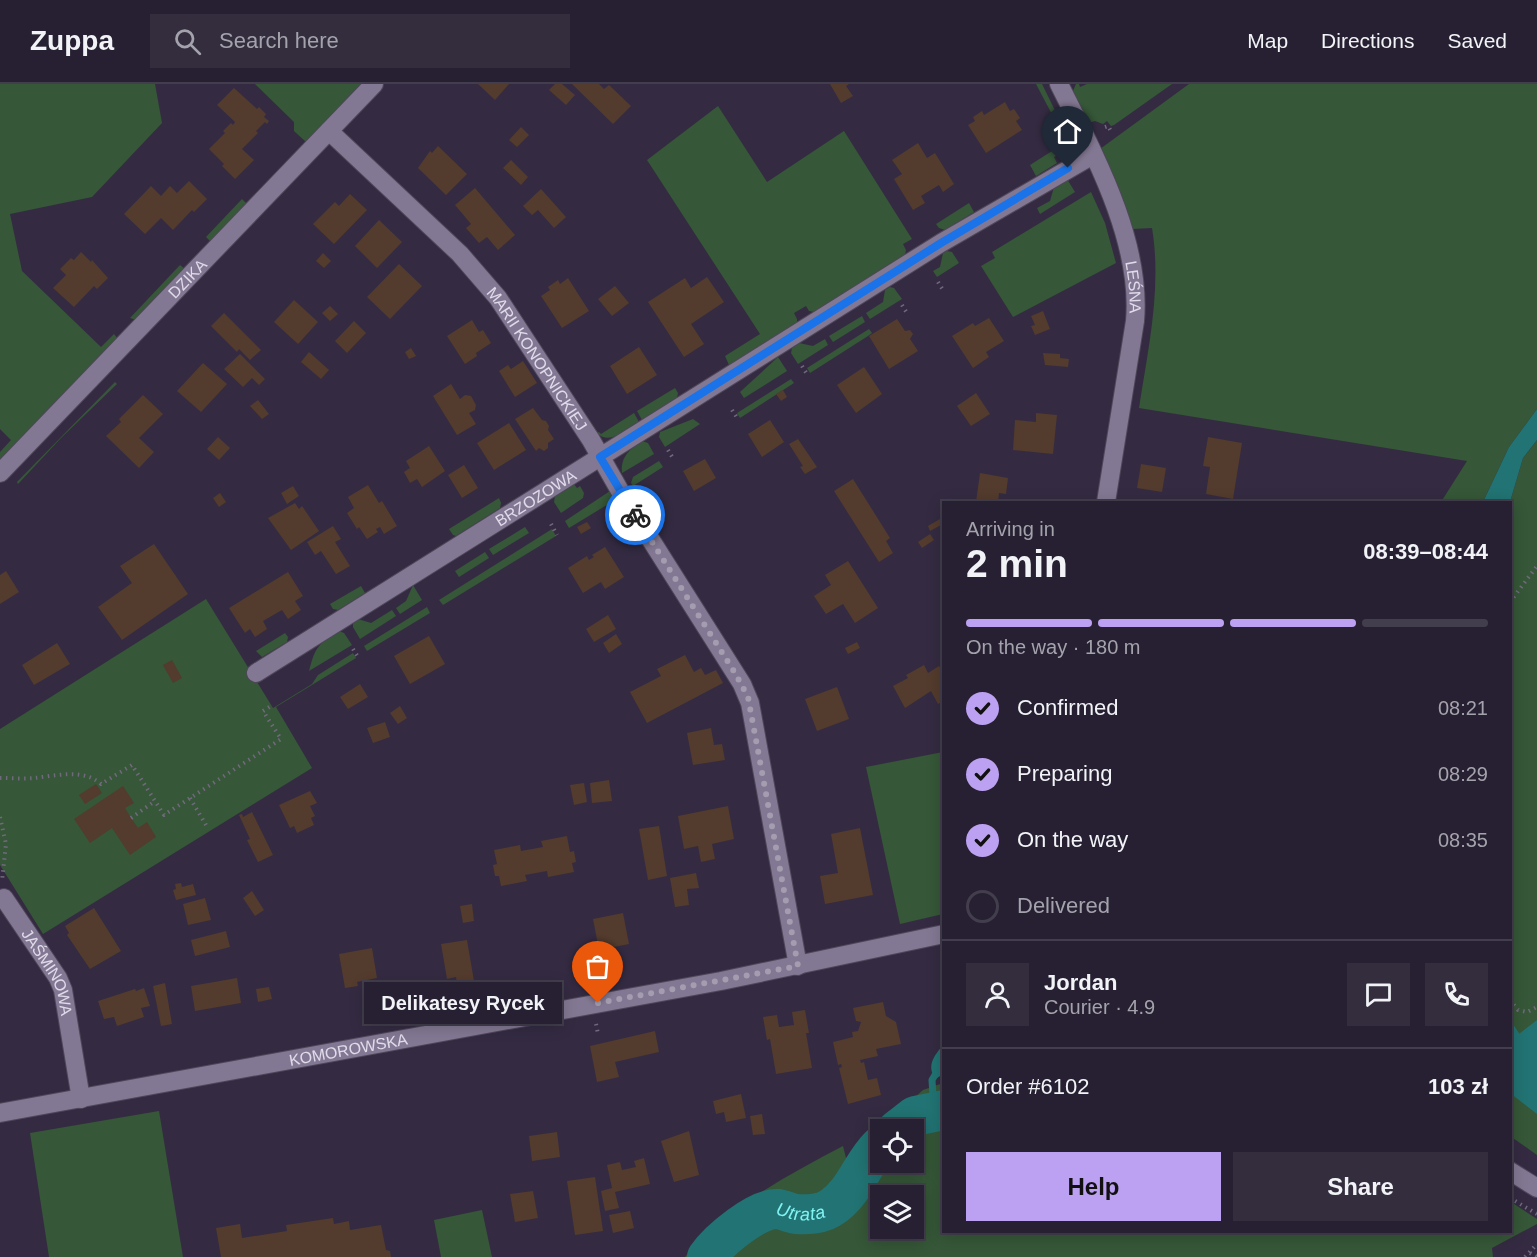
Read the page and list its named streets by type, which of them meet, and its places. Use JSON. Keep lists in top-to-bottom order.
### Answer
{
  "streets": {
    "street": [
      "DZIKA",
      "LEŚNA",
      "MARII KONOPNICKIEJ",
      "BRZOZOWA",
      "JAŚMINOWA",
      "KOMOROWSKA"
    ]
  },
  "crossings": [
    ["DZIKA", "MARII KONOPNICKIEJ"],
    ["LEŚNA", "BRZOZOWA"],
    ["MARII KONOPNICKIEJ", "BRZOZOWA"],
    ["MARII KONOPNICKIEJ", "KOMOROWSKA"],
    ["JAŚMINOWA", "KOMOROWSKA"]
  ],
  "water": ["Utrata"],
  "places": ["Delikatesy Rycek"],
  "page": {
    "header": "Zuppa",
    "search": "Search here",
    "nav": ["Map", "Directions", "Saved"],
    "heading": ["2 min", "Arriving in", "08:39–08:44"],
    "panel": [
      "Jordan",
      "Courier · 4.9",
      "Order #6102",
      "103 zł"
    ],
    "bar": "On the way · 180 m",
    "list": [
      ["Confirmed", "08:21"],
      ["Preparing", "08:29"],
      ["On the way", "08:35"],
      "Delivered"
    ],
    "bubble": "Delikatesy Rycek",
    "buttons": ["Help", "Share"]
  }
}
